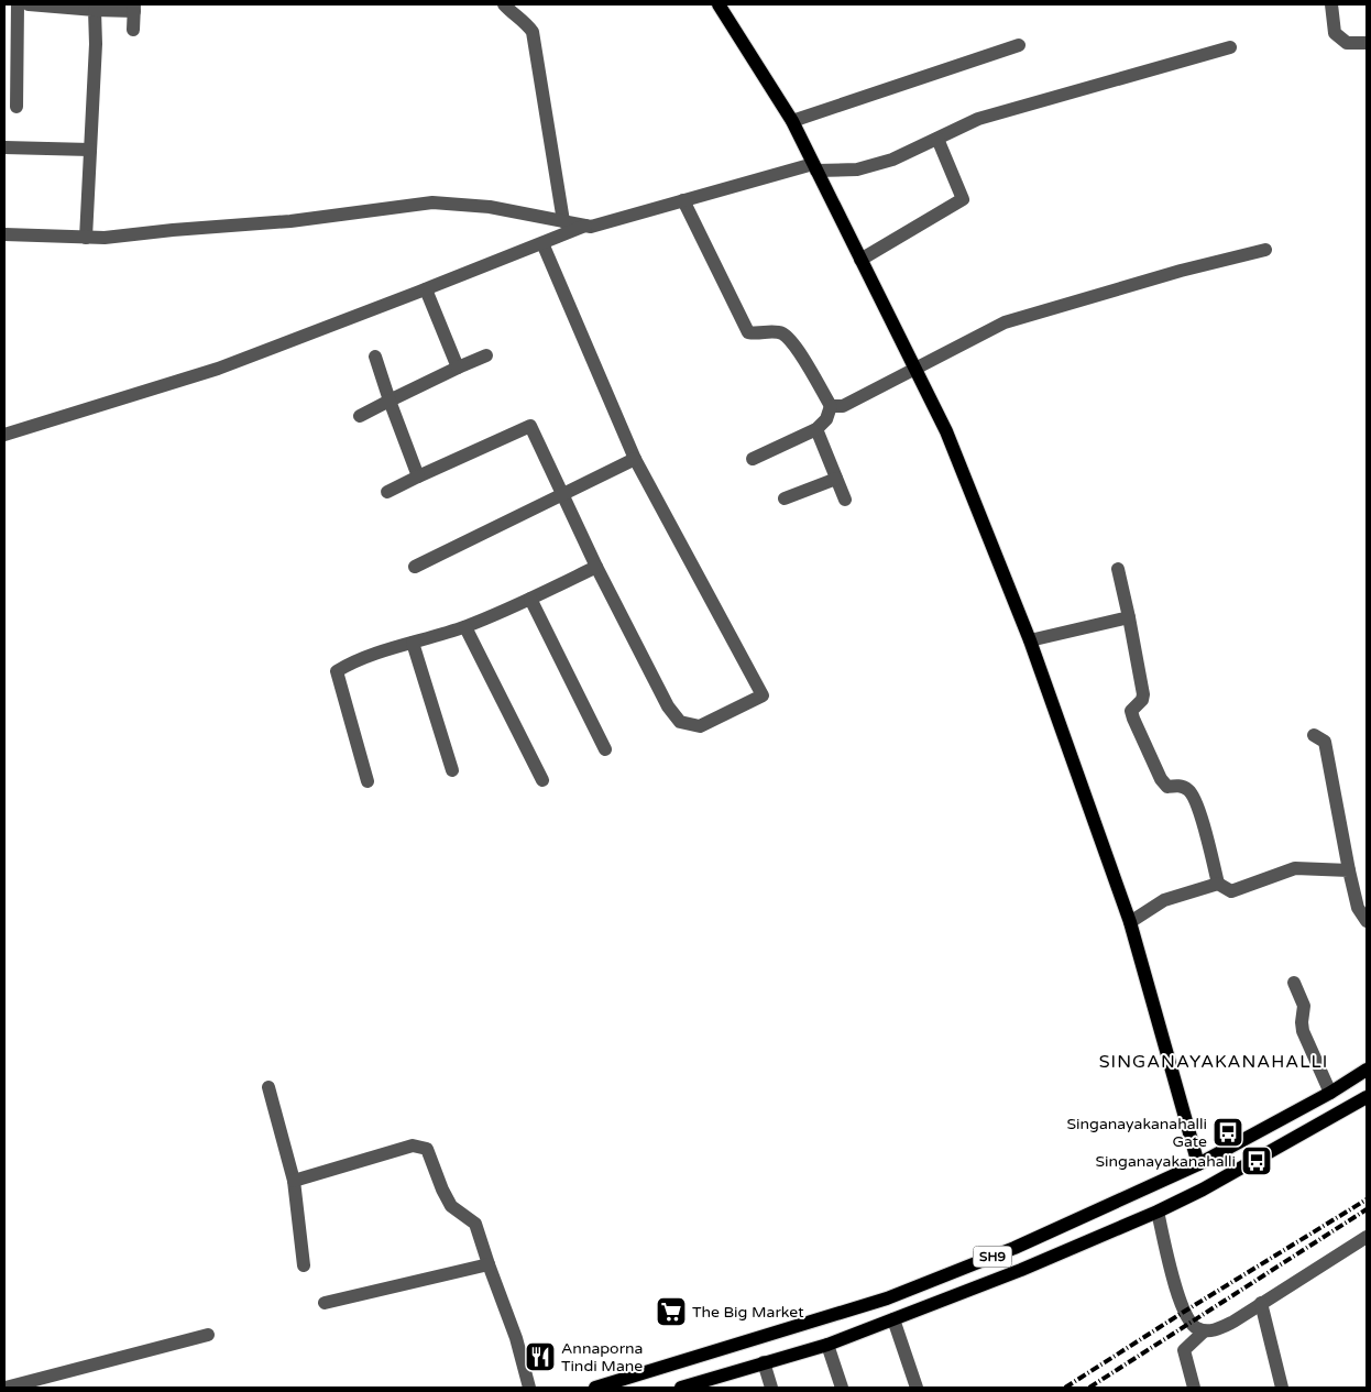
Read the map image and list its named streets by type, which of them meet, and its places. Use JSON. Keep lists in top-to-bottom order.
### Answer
{
  "streets": {
    "main road": ["SH9"]
  },
  "districts": ["SINGANAYAKANAHALLI"],
  "places": {
    "bus stop": ["Singanayakanahalli Gate", "Singanayakanahalli"],
    "supermarket": ["The Big Market"],
    "restaurant": ["Annaporna Tindi Mane"]
  }
}
